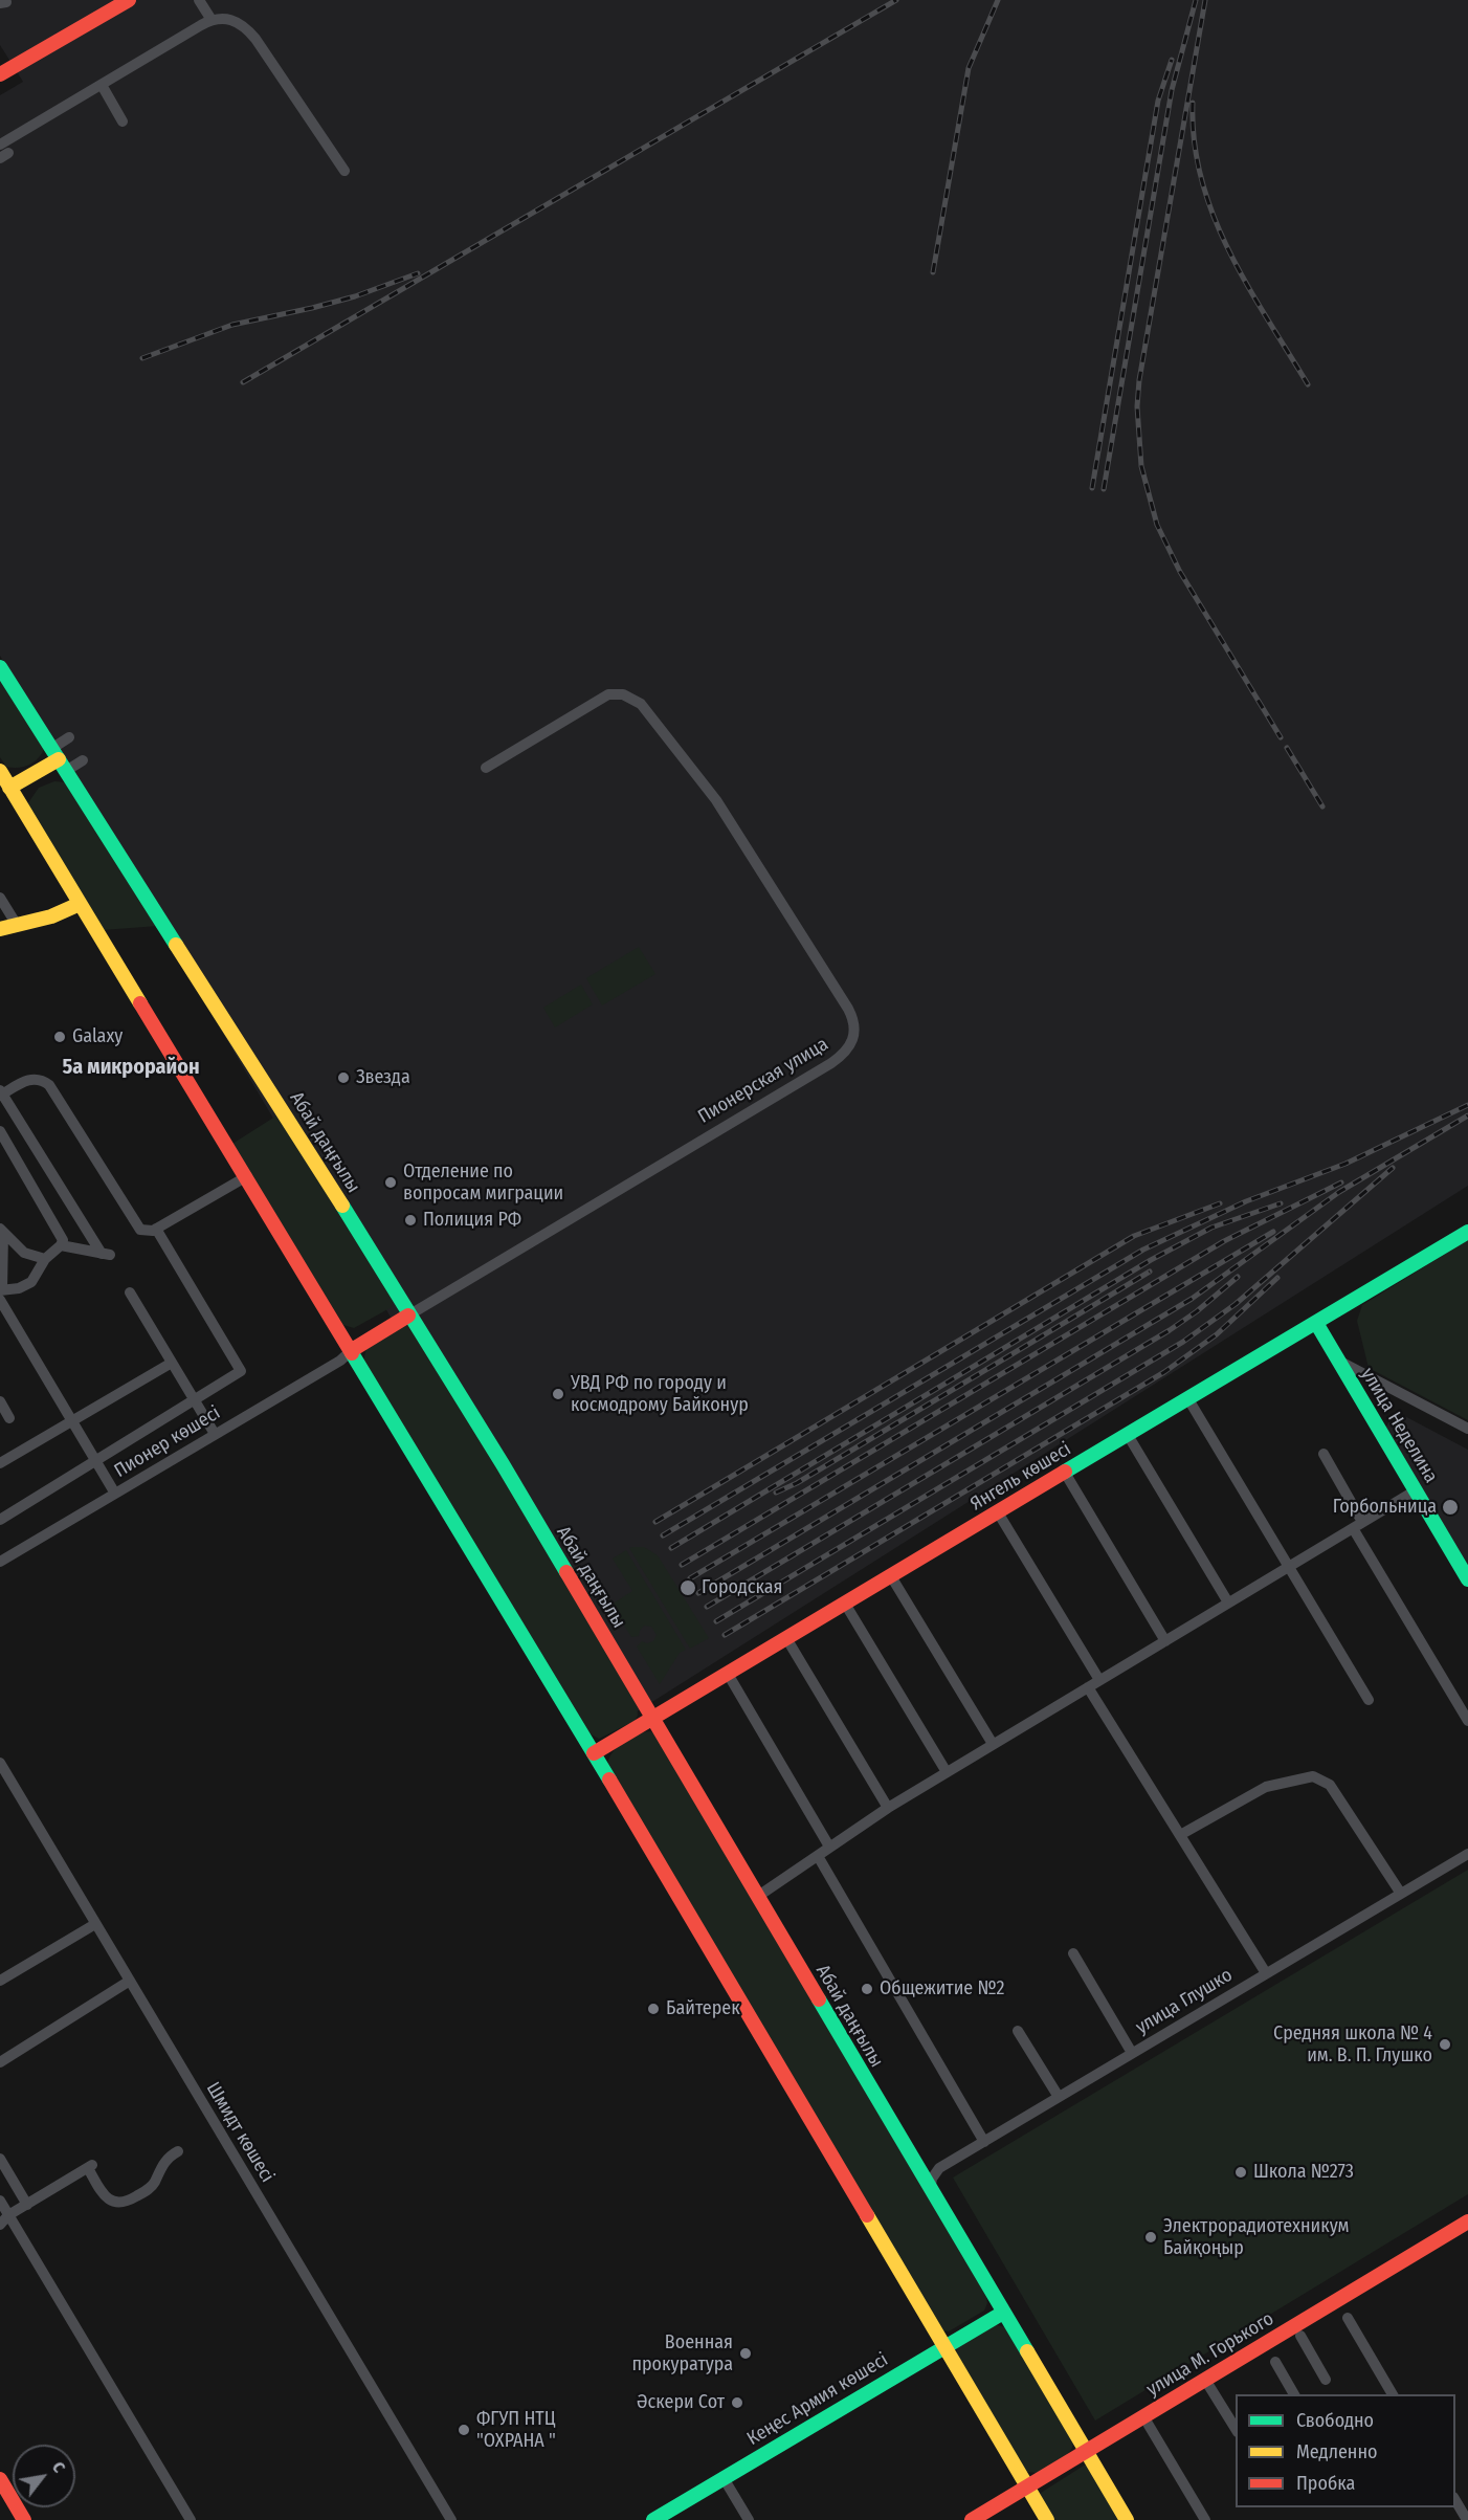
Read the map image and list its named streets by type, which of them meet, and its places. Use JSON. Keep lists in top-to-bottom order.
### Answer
{
  "streets": {
    "main road": [
      "Пионерская улица",
      "Абай даңғылы",
      "улица Неделина",
      "Янгель көшесі",
      "улица М. Горького",
      "Кеңес Армия көшесі"
    ],
    "street": ["Пионер көшесі", "улица Глушко", "Шмидт көшесі"]
  },
  "crossings": [
    ["Пионерская улица", "Абай даңғылы"],
    ["Пионерская улица", "Пионер көшесі"],
    ["Абай даңғылы", "Янгель көшесі"],
    ["Абай даңғылы", "улица Глушко"],
    ["Абай даңғылы", "улица М. Горького"],
    ["Абай даңғылы", "Кеңес Армия көшесі"],
    ["улица Неделина", "Янгель көшесі"]
  ],
  "districts": ["5а микрорайон"],
  "places": [
    "Galaxy",
    "Звезда",
    "Отделение по вопросам миграции",
    "Полиция РФ",
    "УВД РФ по городу и космодрому Байконур",
    "Горбольница",
    "Городская",
    "Общежитие №2",
    "Байтерек",
    "Средняя школа № 4 им. В. П. Глушко",
    "Школа №273",
    "Электрорадиотехникум Байқоңыр",
    "Военная прокуратура",
    "Әскери Сот",
    "ФГУП НТЦ \"ОХРАНА \""
  ],
  "legend": ["Свободно", "Медленно", "Пробка"],
  "north": "top right"
}
